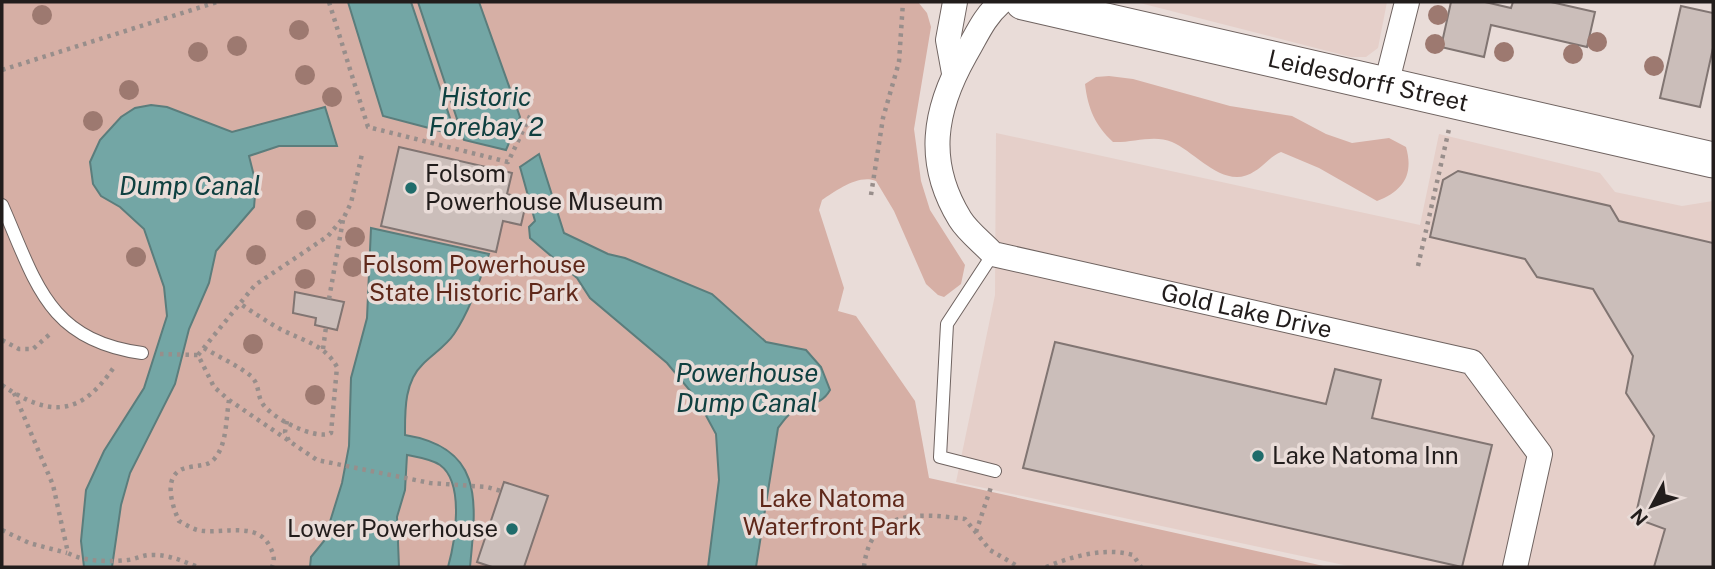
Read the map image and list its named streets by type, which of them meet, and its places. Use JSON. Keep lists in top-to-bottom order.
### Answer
{
  "streets": {
    "street": ["Leidesdorff Street", "Gold Lake Drive"]
  },
  "water": ["Historic Forebay 2", "Dump Canal", "Powerhouse Dump Canal"],
  "parks": ["Folsom Powerhouse State Historic Park", "Lake Natoma Waterfront Park"],
  "places": ["Folsom Powerhouse Museum", "Lake Natoma Inn", "Lower Powerhouse"],
  "north": "bottom left"
}
